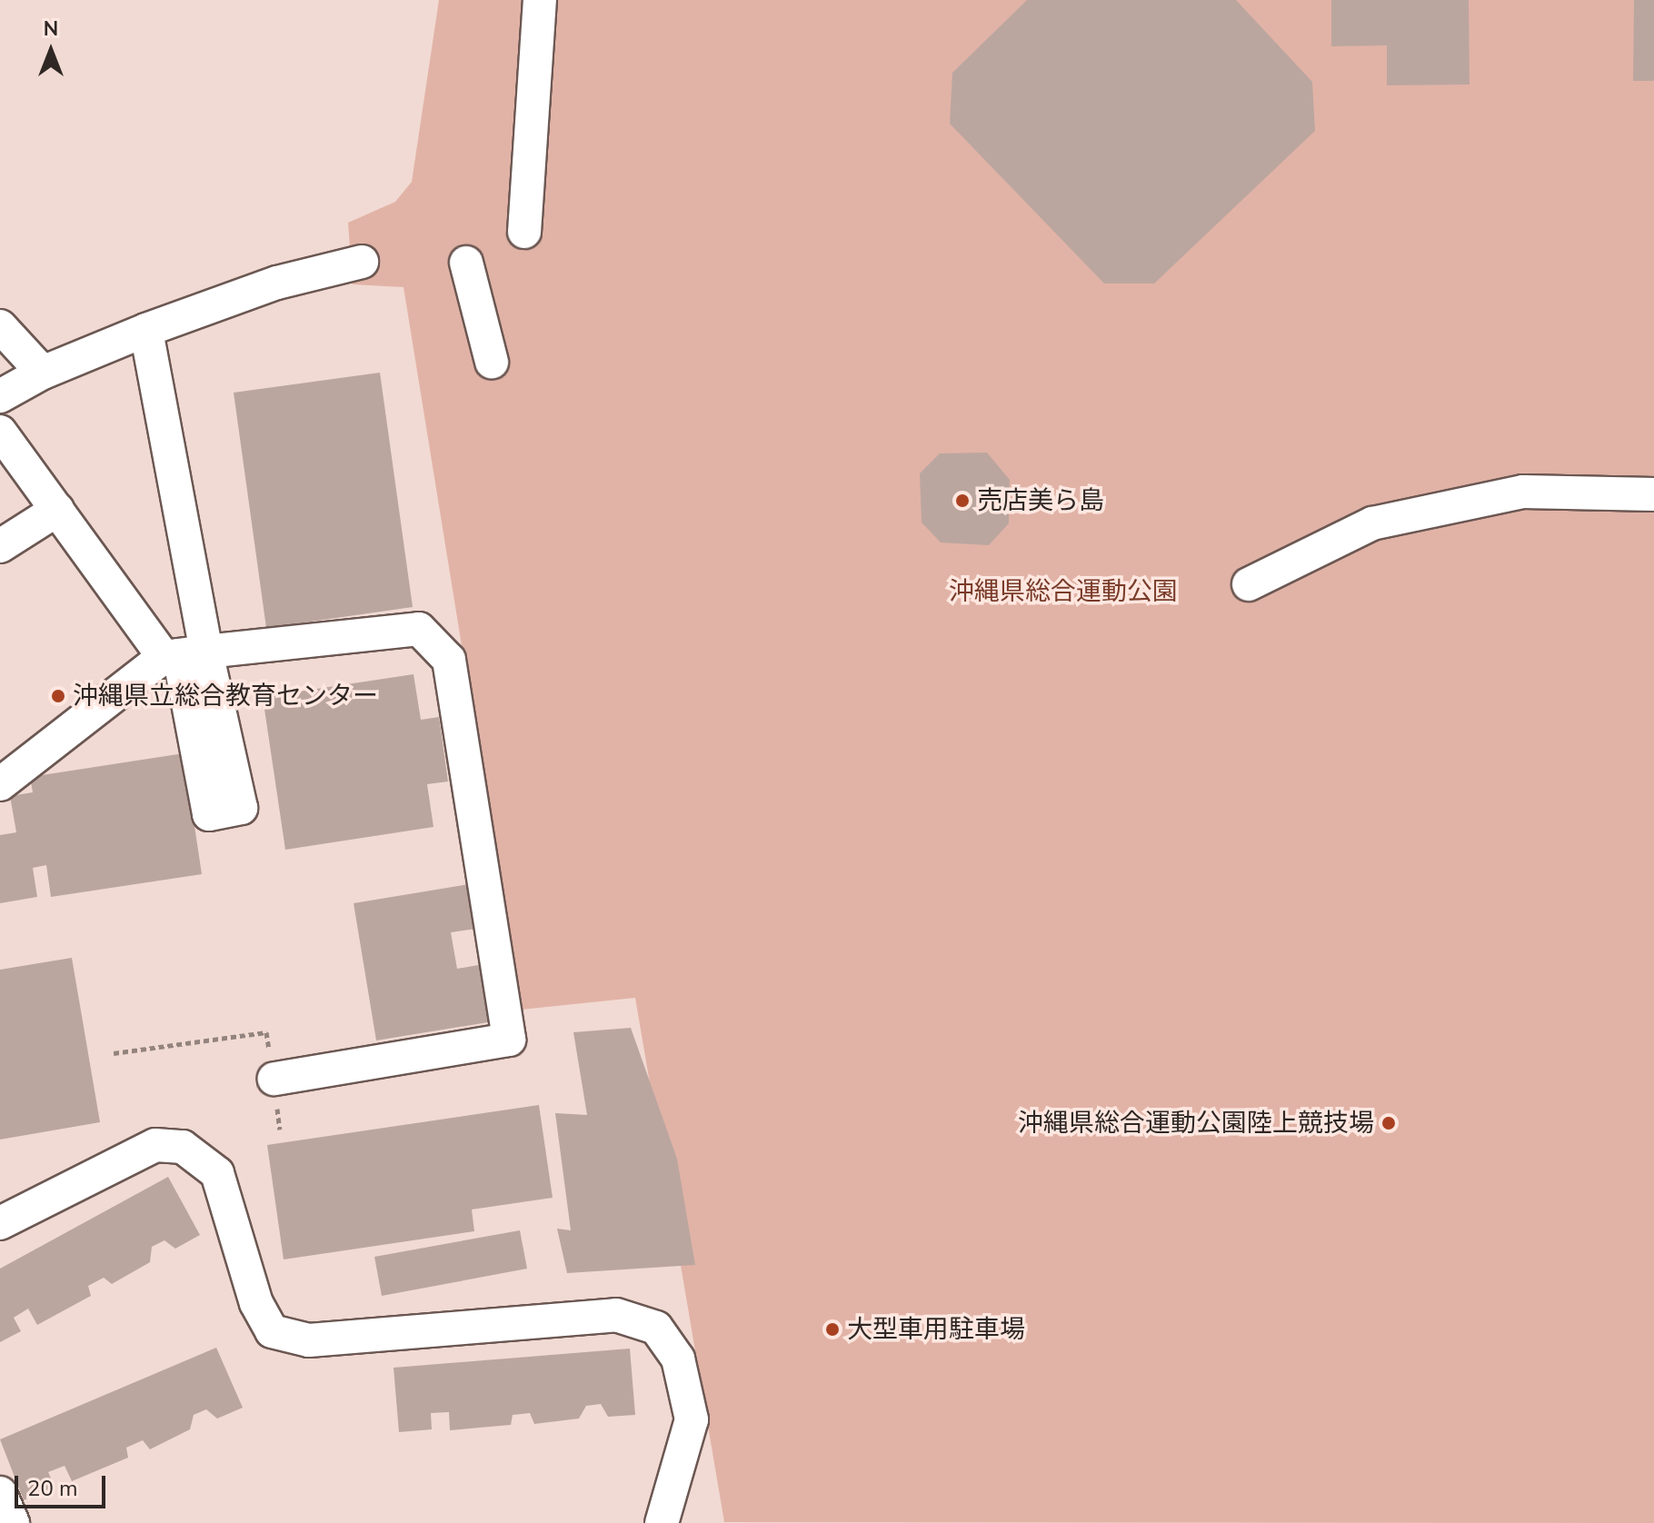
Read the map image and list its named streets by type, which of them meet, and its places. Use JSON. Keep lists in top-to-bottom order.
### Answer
{
  "parks": ["沖縄県総合運動公園"],
  "places": [
    "売店美ら島",
    "沖縄県立総合教育センター",
    "沖縄県総合運動公園陸上競技場",
    "大型車用駐車場"
  ],
  "scale_bar": "20 m",
  "north": "top"
}
